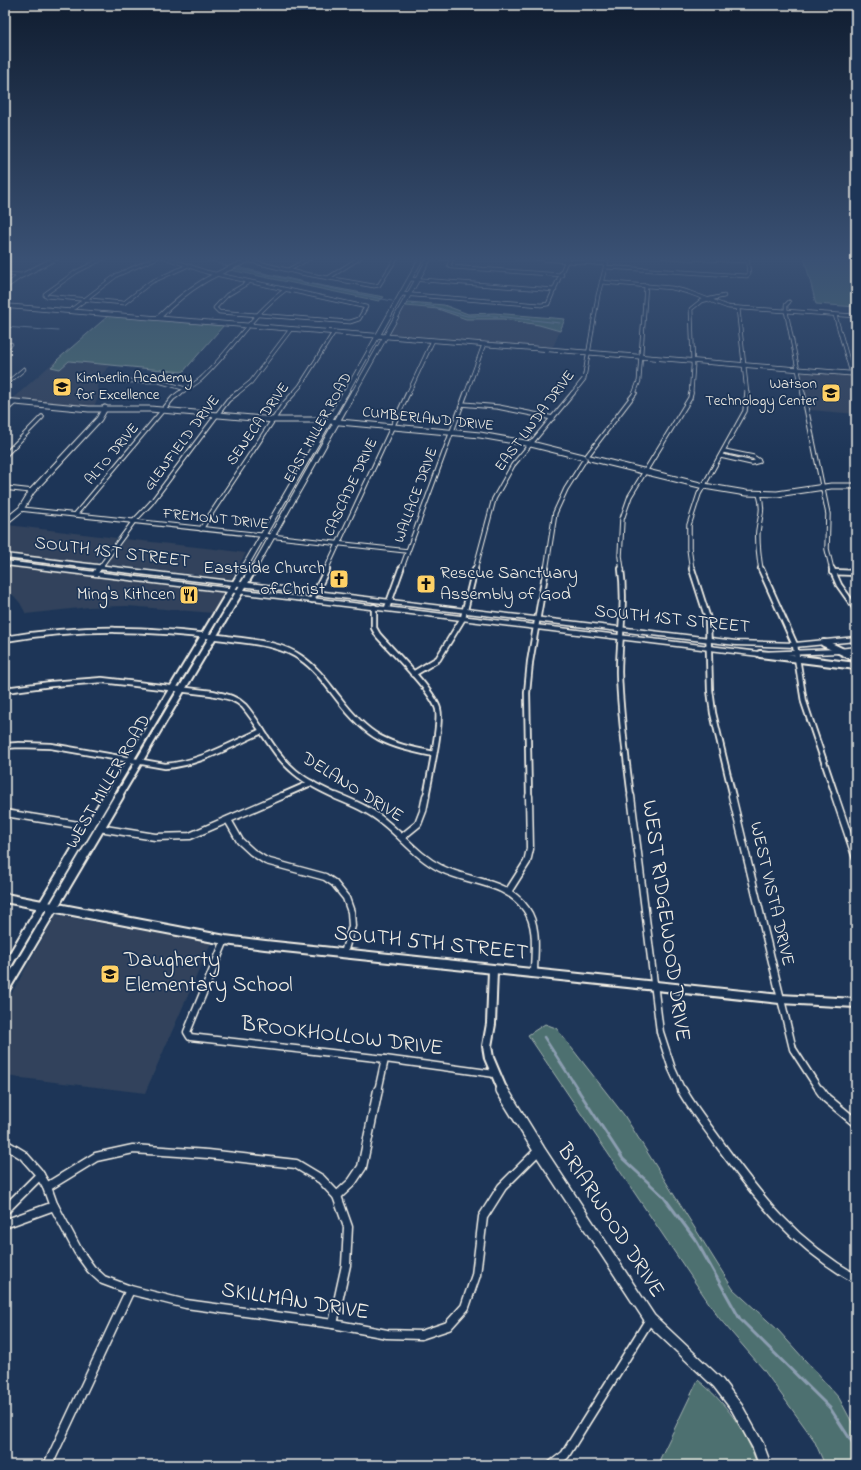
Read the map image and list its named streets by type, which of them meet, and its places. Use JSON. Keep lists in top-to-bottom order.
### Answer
{
  "streets": {
    "main road": ["SOUTH 1ST STREET"],
    "street": [
      "CUMBERLAND DRIVE",
      "EAST LINDA DRIVE",
      "SENECA DRIVE",
      "EAST MILLER ROAD",
      "GLENFIELD DRIVE",
      "ALTO DRIVE",
      "CASCADE DRIVE",
      "WALLACE DRIVE",
      "FREMONT DRIVE",
      "WEST MILLER ROAD",
      "DELANO DRIVE",
      "WEST VISTA DRIVE",
      "WEST RIDGEWOOD DRIVE",
      "SOUTH 5TH STREET",
      "BROOKHOLLOW DRIVE",
      "BRIARWOOD DRIVE",
      "SKILLMAN DRIVE"
    ]
  },
  "crossings": [
    ["CUMBERLAND DRIVE", "EAST LINDA DRIVE"],
    ["CUMBERLAND DRIVE", "SENECA DRIVE"],
    ["CUMBERLAND DRIVE", "EAST MILLER ROAD"],
    ["CUMBERLAND DRIVE", "GLENFIELD DRIVE"],
    ["CUMBERLAND DRIVE", "ALTO DRIVE"],
    ["CUMBERLAND DRIVE", "CASCADE DRIVE"],
    ["CUMBERLAND DRIVE", "WALLACE DRIVE"],
    ["CUMBERLAND DRIVE", "WEST VISTA DRIVE"],
    ["CUMBERLAND DRIVE", "WEST RIDGEWOOD DRIVE"],
    ["EAST LINDA DRIVE", "SOUTH 1ST STREET"],
    ["SENECA DRIVE", "FREMONT DRIVE"],
    ["EAST MILLER ROAD", "FREMONT DRIVE"],
    ["EAST MILLER ROAD", "SOUTH 1ST STREET"],
    ["EAST MILLER ROAD", "WEST MILLER ROAD"],
    ["GLENFIELD DRIVE", "FREMONT DRIVE"],
    ["GLENFIELD DRIVE", "SOUTH 1ST STREET"],
    ["ALTO DRIVE", "FREMONT DRIVE"],
    ["CASCADE DRIVE", "FREMONT DRIVE"],
    ["CASCADE DRIVE", "SOUTH 1ST STREET"],
    ["WALLACE DRIVE", "FREMONT DRIVE"],
    ["WALLACE DRIVE", "SOUTH 1ST STREET"],
    ["SOUTH 1ST STREET", "WEST MILLER ROAD"],
    ["SOUTH 1ST STREET", "WEST VISTA DRIVE"],
    ["SOUTH 1ST STREET", "WEST RIDGEWOOD DRIVE"],
    ["WEST MILLER ROAD", "DELANO DRIVE"],
    ["WEST MILLER ROAD", "SOUTH 5TH STREET"],
    ["DELANO DRIVE", "SOUTH 5TH STREET"],
    ["WEST VISTA DRIVE", "SOUTH 5TH STREET"],
    ["WEST RIDGEWOOD DRIVE", "SOUTH 5TH STREET"],
    ["SOUTH 5TH STREET", "BROOKHOLLOW DRIVE"],
    ["SOUTH 5TH STREET", "BRIARWOOD DRIVE"],
    ["BROOKHOLLOW DRIVE", "BRIARWOOD DRIVE"],
    ["BRIARWOOD DRIVE", "SKILLMAN DRIVE"]
  ],
  "places": {
    "school or university": ["Kimberlin Academy for Excellence", "Watson Technology Center", "Daugherty Elementary School"],
    "church": ["Eastside Church of Christ", "Rescue Sanctuary Assembly of God"],
    "restaurant": ["Ming's Kithcen"]
  }
}
